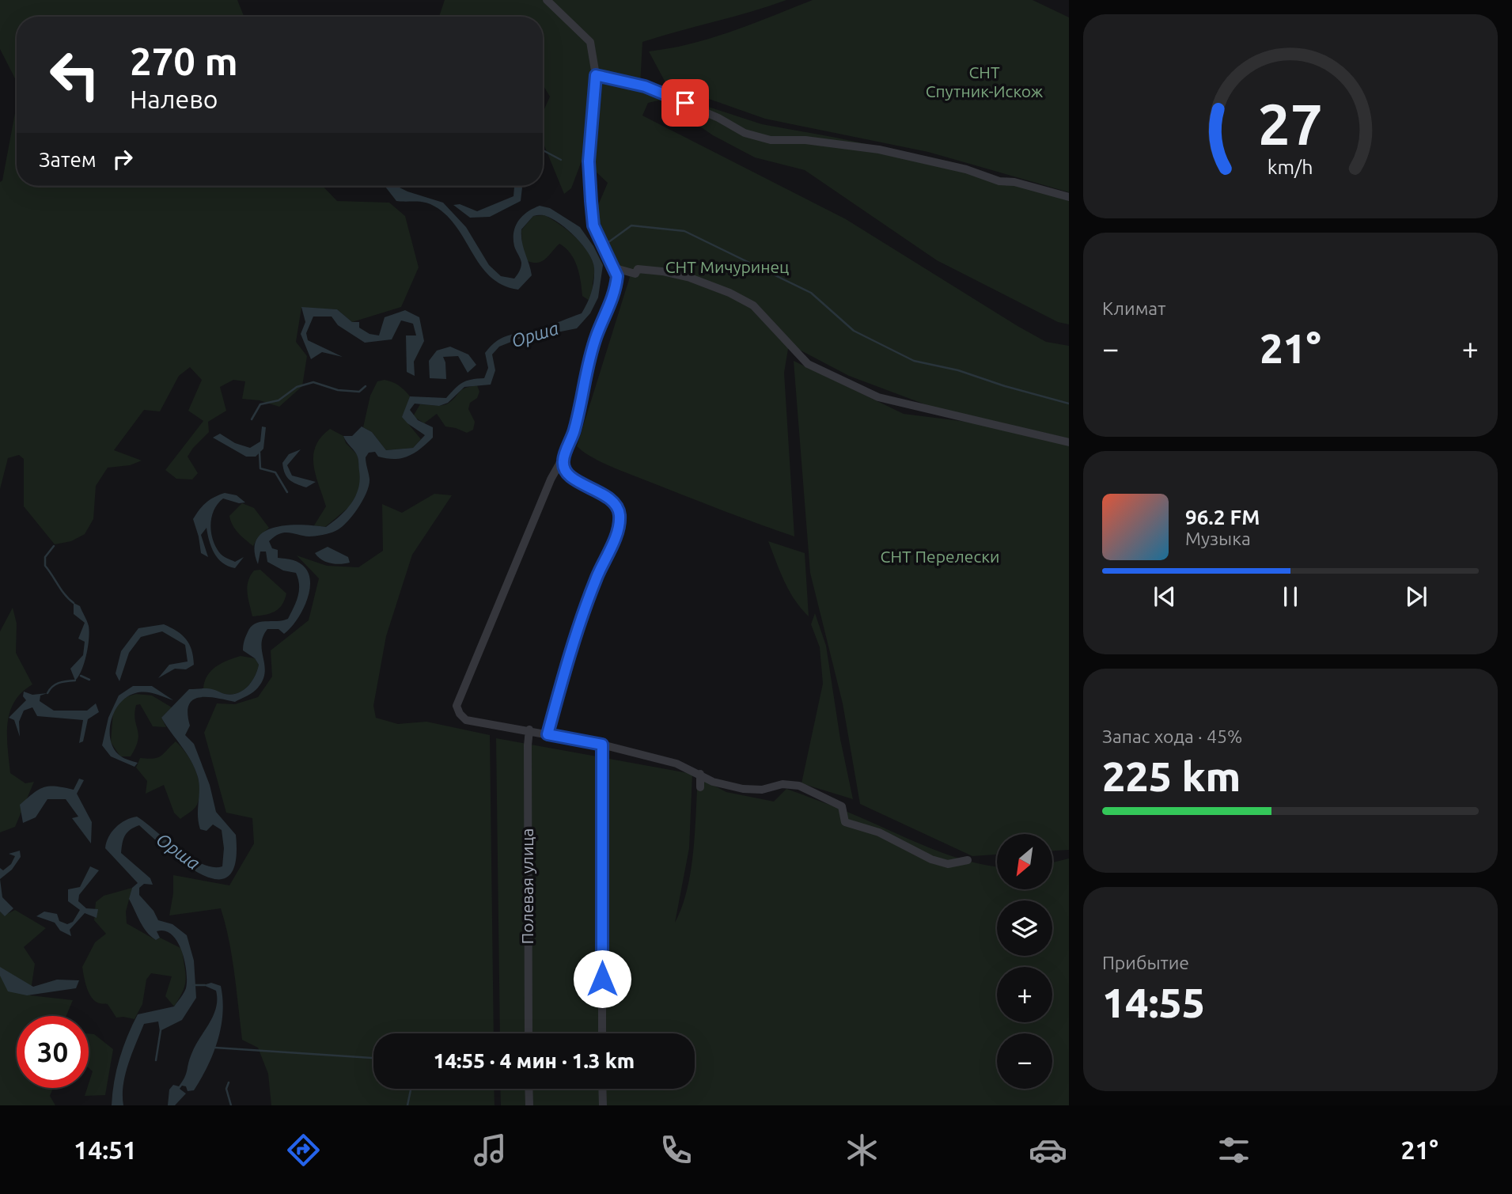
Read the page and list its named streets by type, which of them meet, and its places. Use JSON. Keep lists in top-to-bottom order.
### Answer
{
  "streets": {
    "street": ["Полевая улица"]
  },
  "water": ["Орша"],
  "parks": ["СНТ Спутник-Искож", "СНТ Мичуринец", "СНТ Перелески"],
  "north": "bottom left",
  "page": {
    "turn": ["270 m", "Налево"],
    "then": "Затем",
    "tile": [
      "Климат",
      ["Запас хода · 45%", "225 km"],
      ["Прибытие", "14:55"]
    ],
    "heat": ["−", "21°", "+"],
    "song": ["96.2 FM", "Музыка"],
    "map_buttons": ["+", "−"],
    "limit": "30",
    "trip": "14:55 · 4 мин · 1.3 km",
    "tabs": ["14:51", "21°"],
    "gauge": ["27", "km/h"]
  }
}
